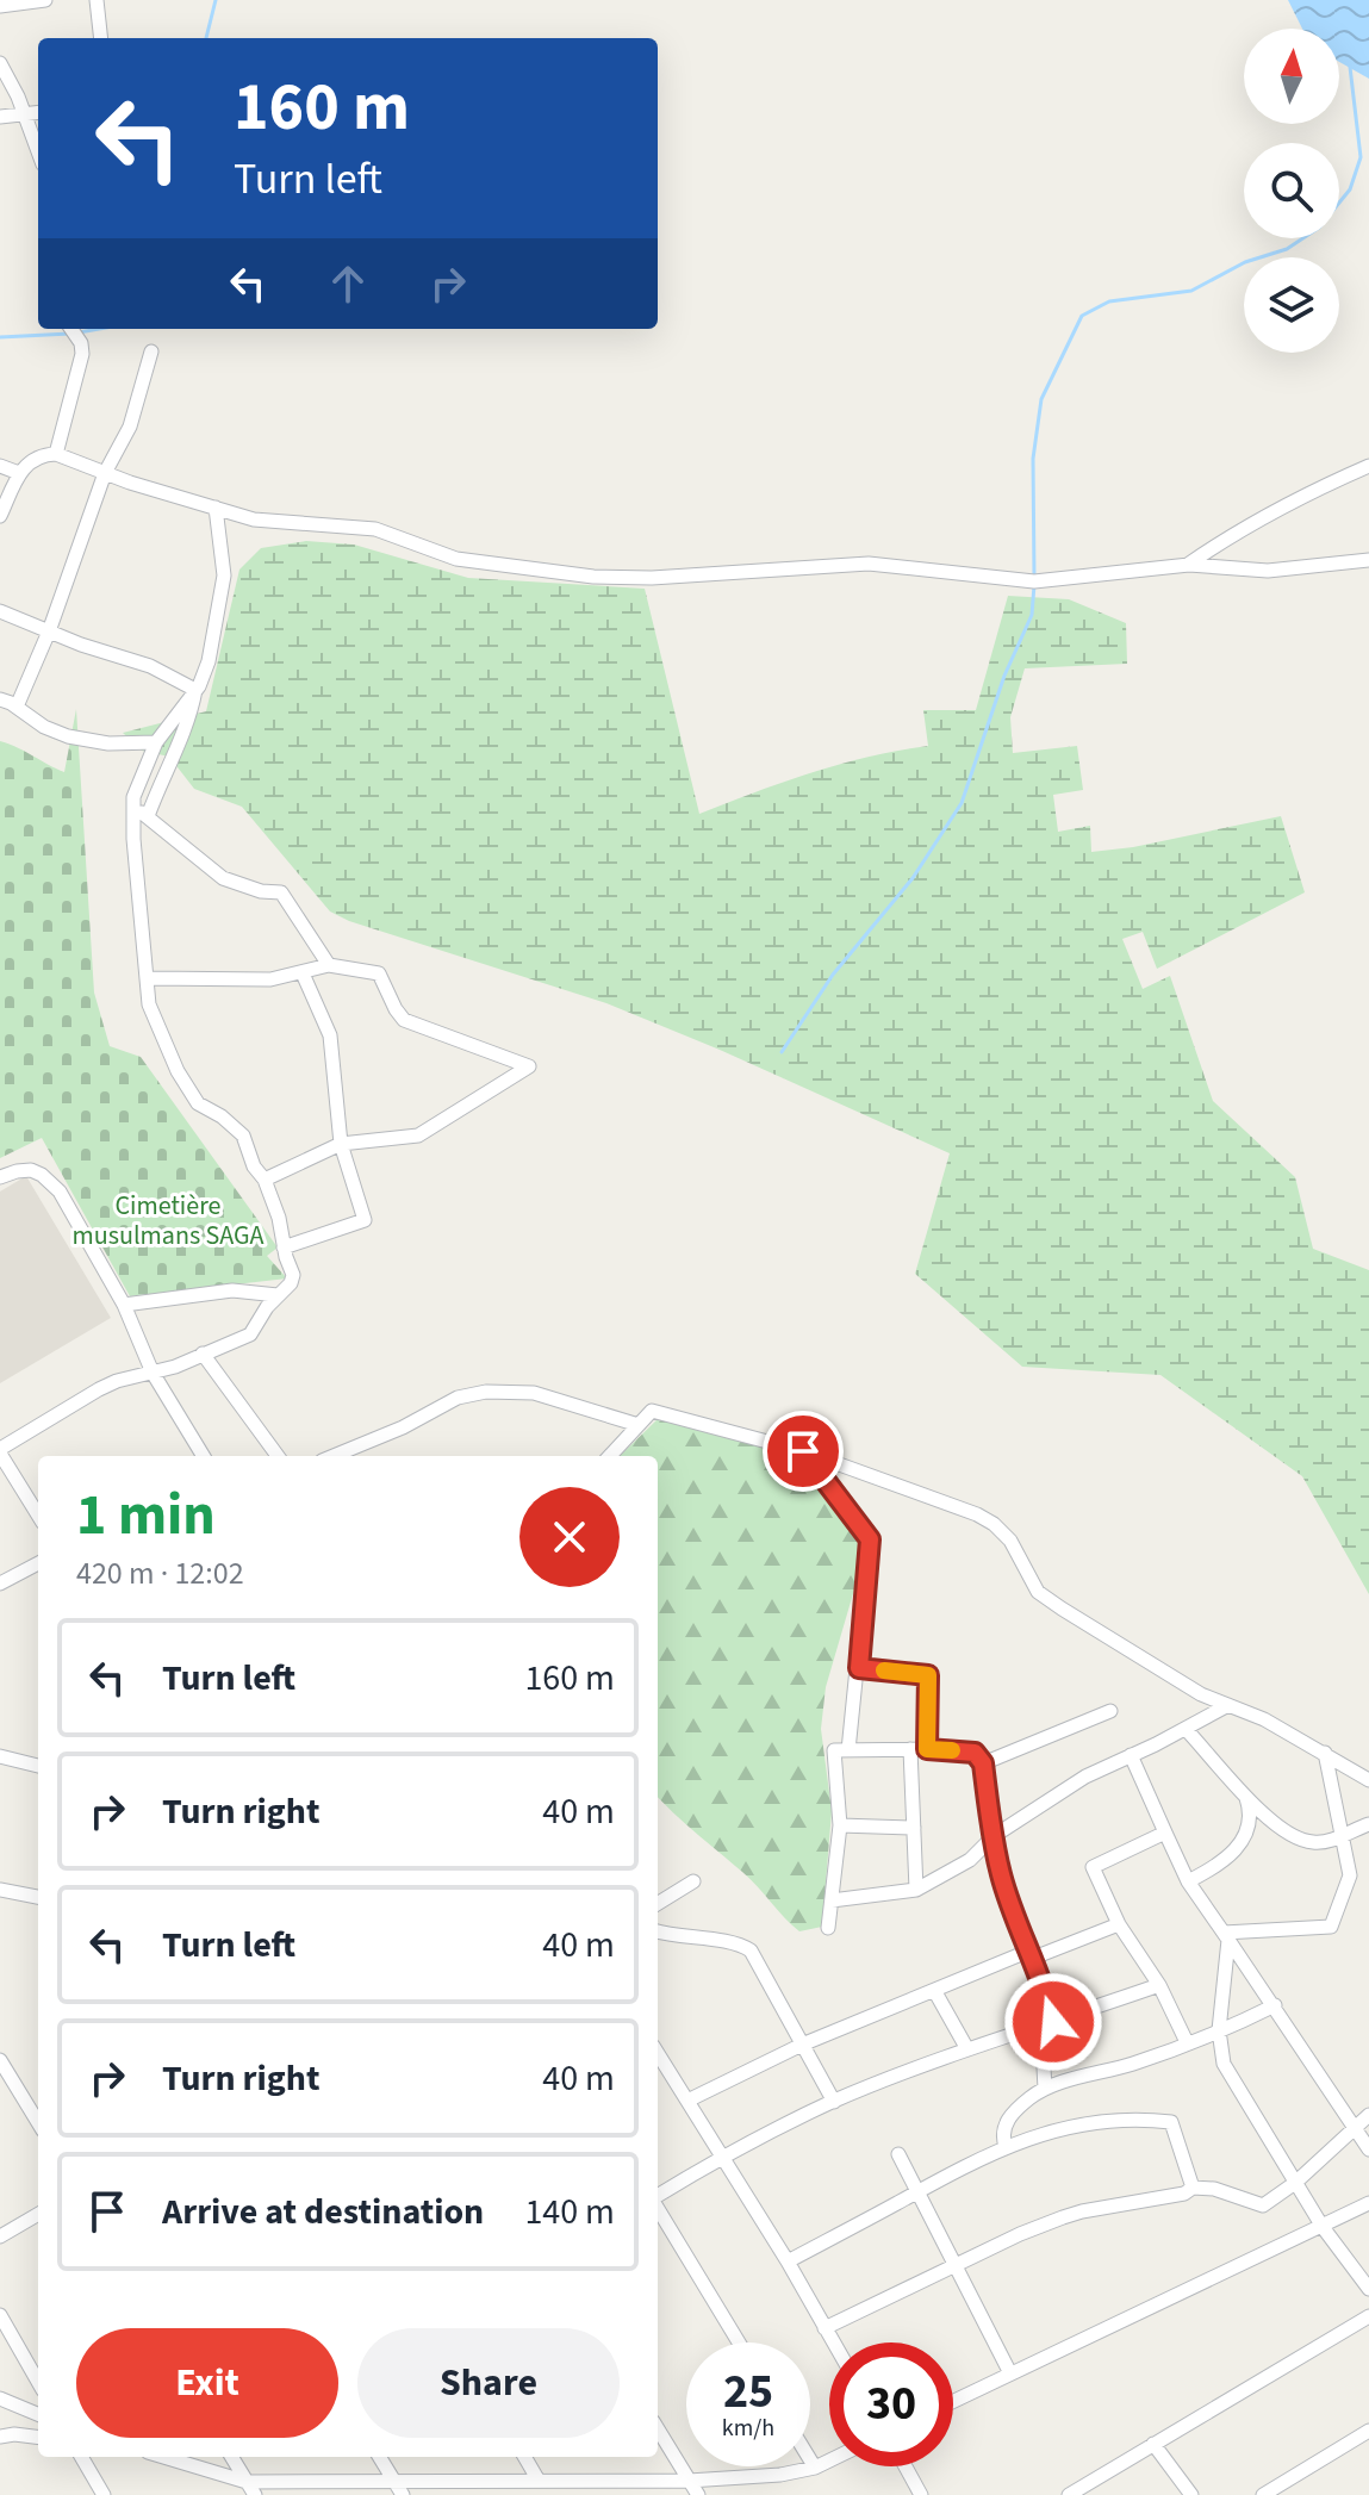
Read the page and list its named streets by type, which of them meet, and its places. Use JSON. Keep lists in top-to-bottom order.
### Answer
{
  "parks": ["Cimetière musulmans SAGA"],
  "north": "top",
  "page": {
    "turn": ["160 m", "Turn left"],
    "heading": ["1 min", "420 m · 12:02"],
    "list": [
      {
        "name": "Turn left",
        "value": "160 m"
      },
      {
        "name": "Turn right",
        "value": "40 m"
      },
      {
        "name": "Turn left",
        "value": "40 m"
      },
      {
        "name": "Turn right",
        "value": "40 m"
      },
      {
        "name": "Arrive at destination",
        "value": "140 m"
      }
    ],
    "buttons": ["Exit", "Share"],
    "speed": "25 km/h",
    "limit": "30"
  }
}
